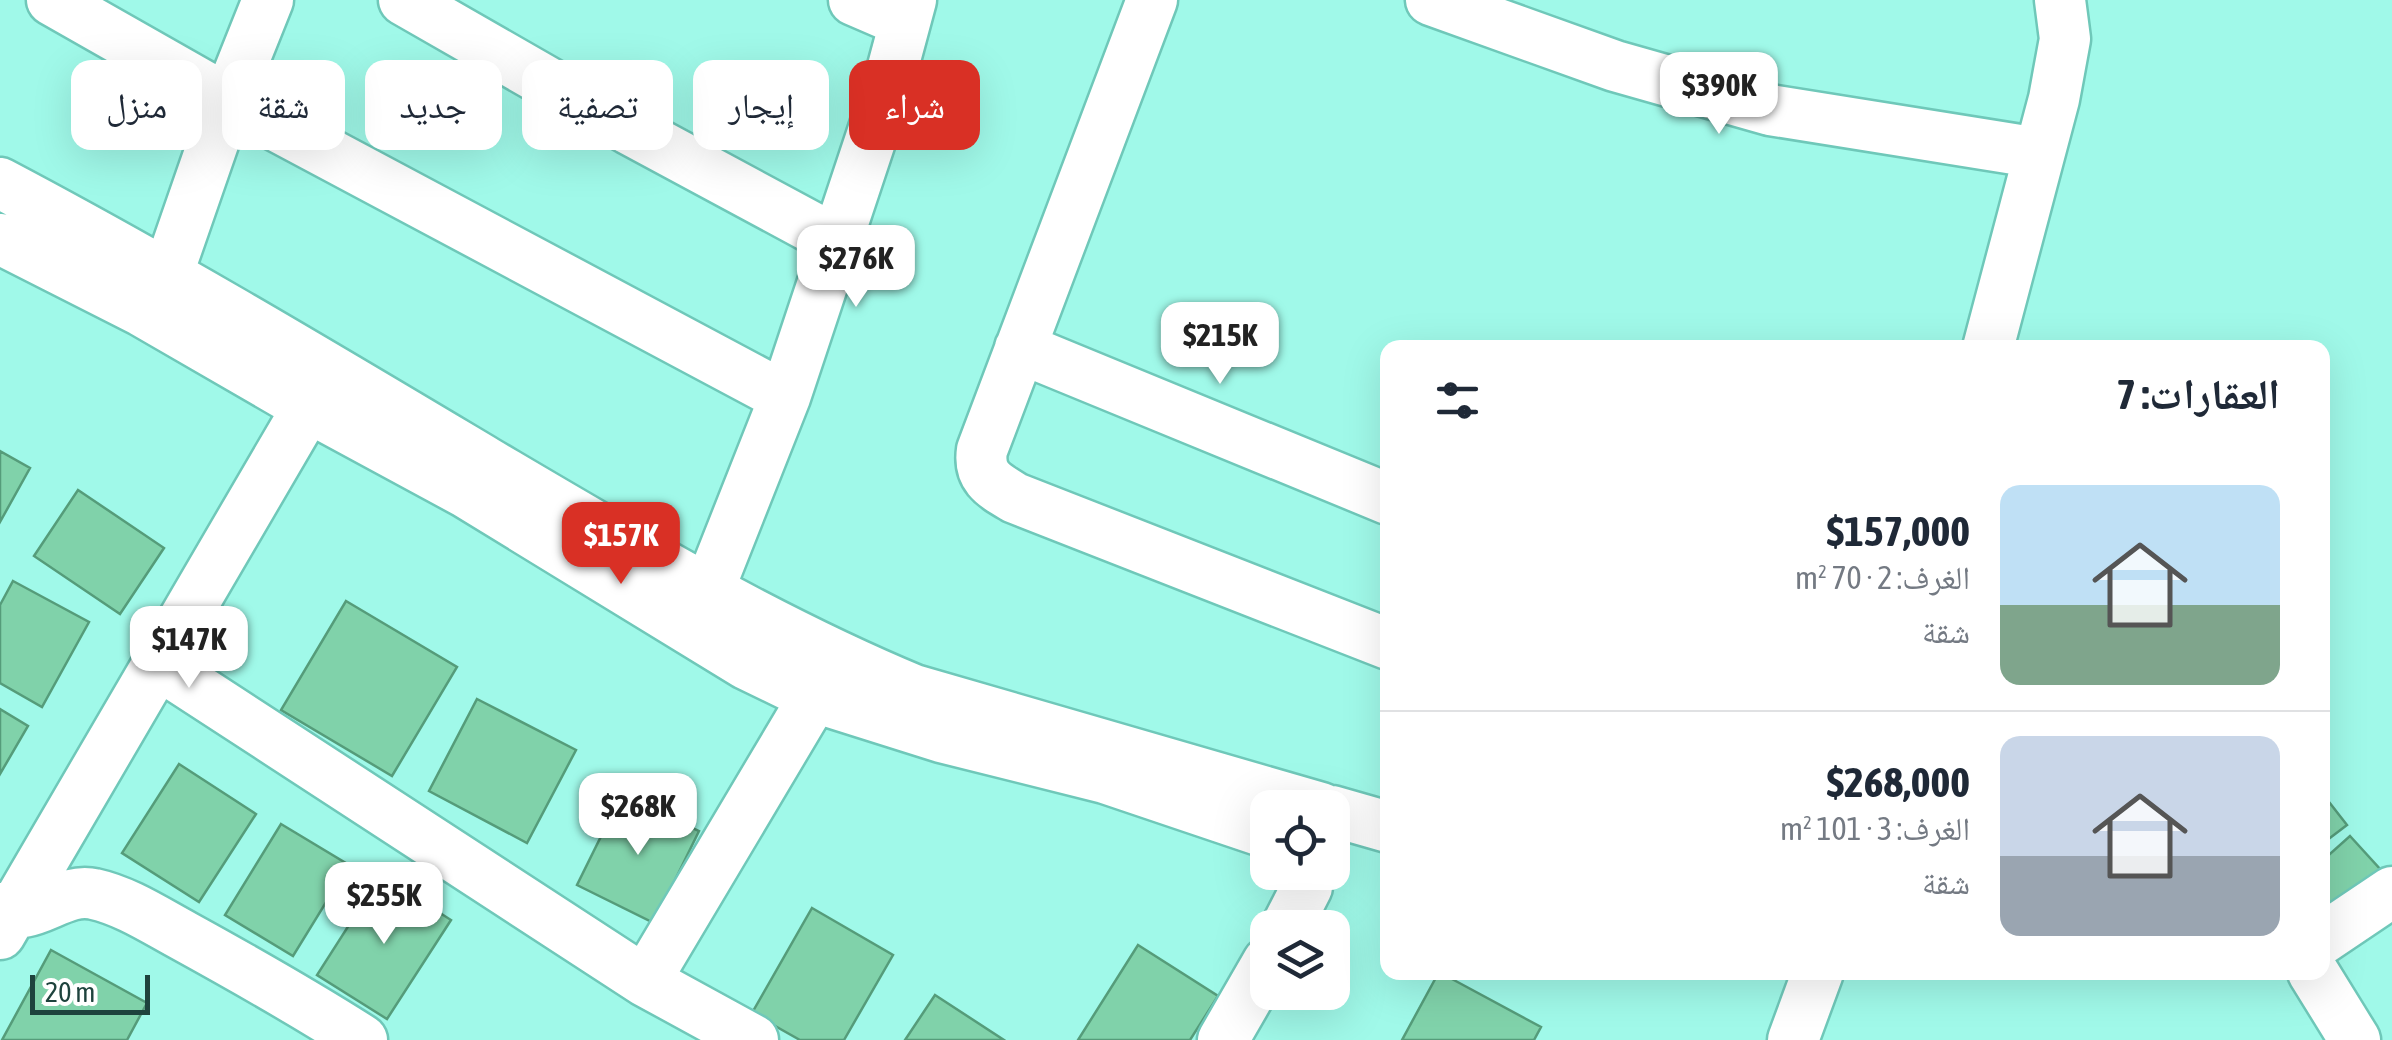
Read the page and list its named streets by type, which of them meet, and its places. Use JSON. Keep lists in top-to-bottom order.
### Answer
{
  "scale_bar": "20 m",
  "page": {
    "price": [
      "$390K",
      "$276K",
      "$215K",
      "$157K",
      "$147K",
      "$268K",
      "$255K"
    ],
    "chip": [
      "شراء",
      "إيجار",
      "تصفية",
      "جديد",
      "شقة",
      "منزل"
    ],
    "heading": "العقارات: 7",
    "list": [
      {
        "name": "$157,000",
        "note": "الغرف: 2 · 70 m² · شقة"
      },
      {
        "name": "$268,000",
        "note": "الغرف: 3 · 101 m² · شقة"
      }
    ],
    "scale": "20 m"
  }
}
